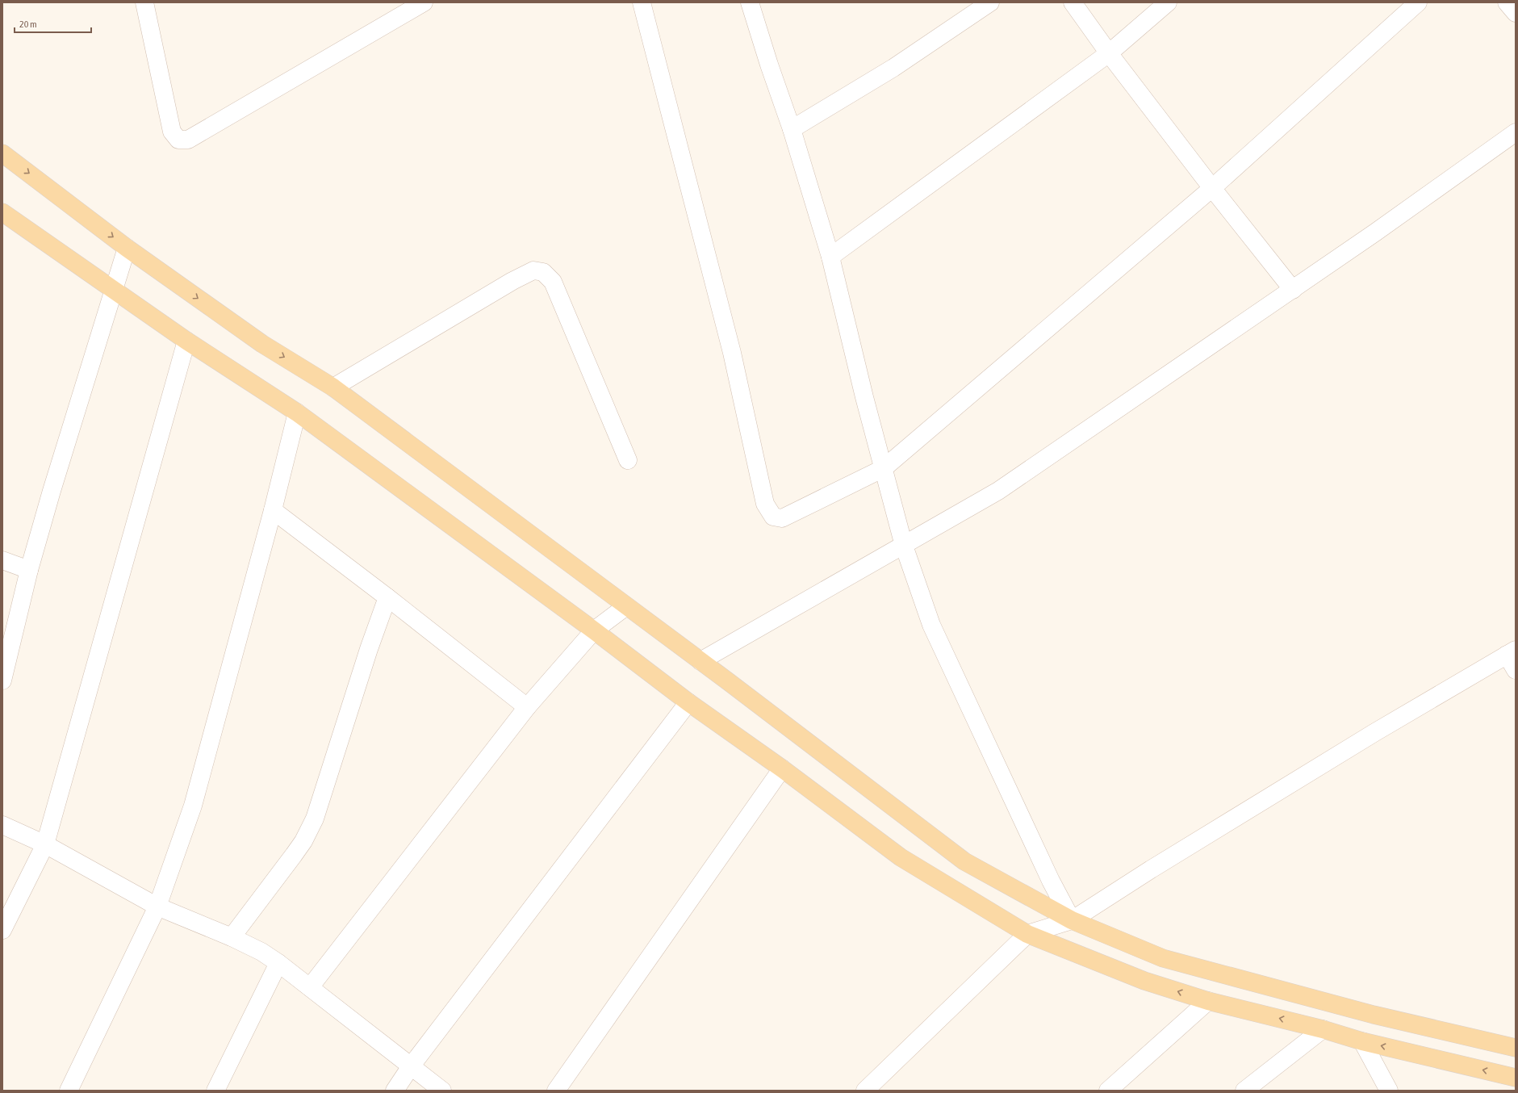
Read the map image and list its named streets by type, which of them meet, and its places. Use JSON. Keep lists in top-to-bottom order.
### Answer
{
  "scale_bar": "20 m"
}
